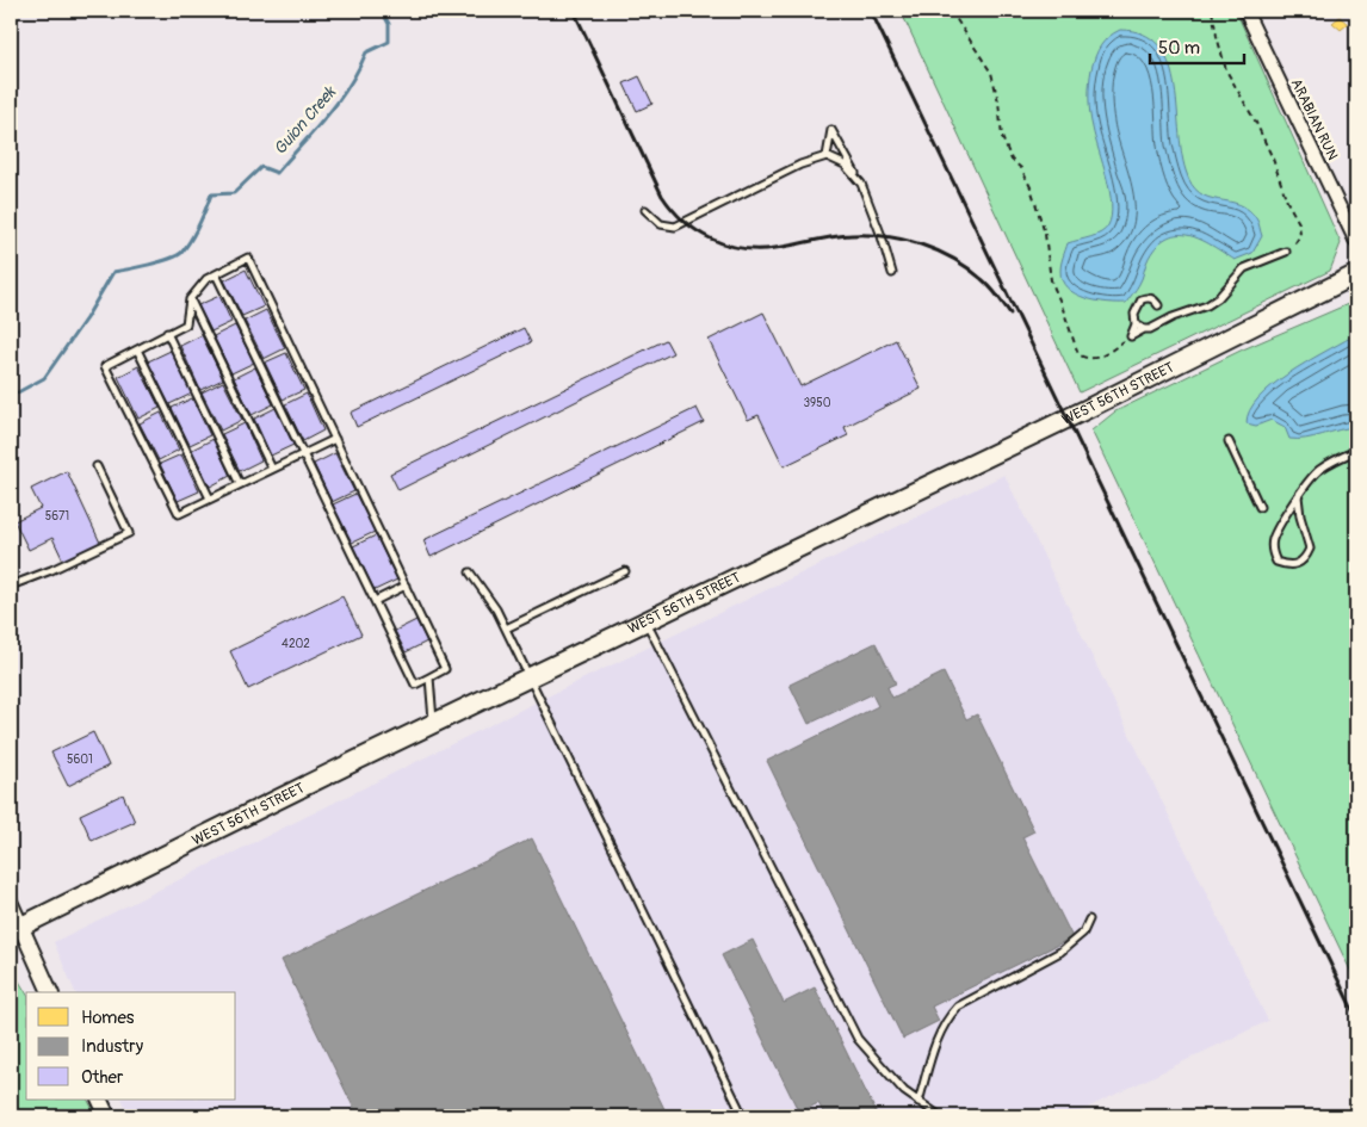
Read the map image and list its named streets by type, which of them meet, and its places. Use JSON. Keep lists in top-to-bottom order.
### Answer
{
  "streets": {
    "main road": ["WEST 56TH STREET"],
    "street": ["ARABIAN RUN"]
  },
  "water": ["Guion Creek"],
  "house_numbers": [
    "3950",
    "5671",
    "4202",
    "5601"
  ],
  "legend": ["Homes", "Industry", "Other"],
  "scale_bar": "50 m"
}
